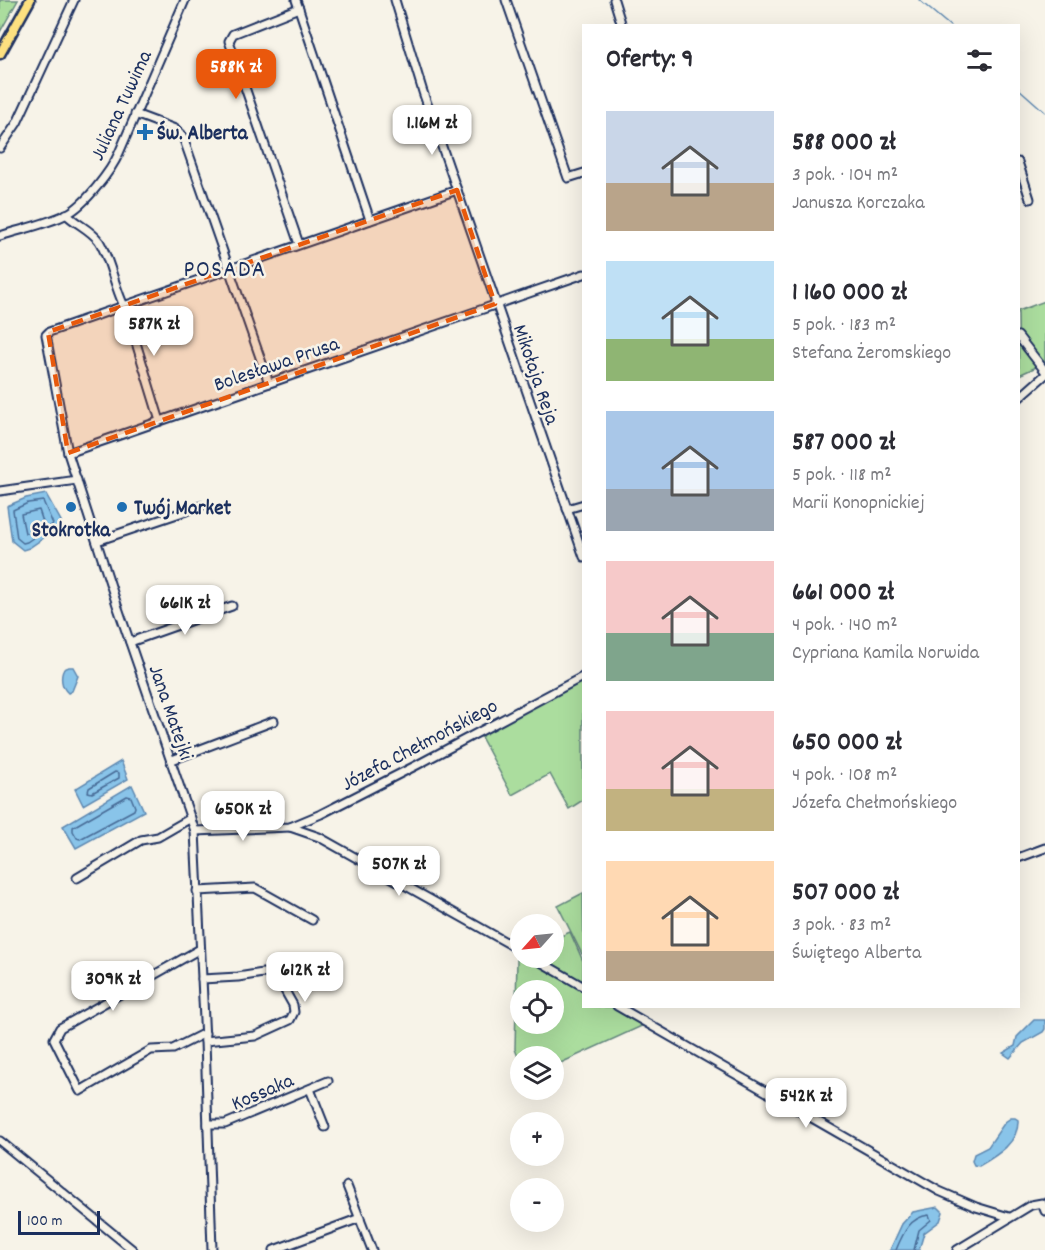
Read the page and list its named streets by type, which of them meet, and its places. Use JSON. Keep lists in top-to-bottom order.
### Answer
{
  "streets": {
    "street": [
      "Juliana Tuwima",
      "Bolesława Prusa",
      "Mikołaja Reja",
      "Jana Matejki",
      "Józefa Chełmońskiego",
      "Kossaka"
    ]
  },
  "crossings": [
    ["Bolesława Prusa", "Mikołaja Reja"],
    ["Bolesława Prusa", "Jana Matejki"],
    ["Jana Matejki", "Józefa Chełmońskiego"],
    ["Jana Matejki", "Kossaka"]
  ],
  "districts": ["POSADA"],
  "places": {
    "health": ["Św. Alberta"],
    "other": ["Stokrotka", "Twój Market"]
  },
  "scale_bar": "100 m",
  "north": "bottom left",
  "page": {
    "heading": "Oferty: 9",
    "price": [
      "588K zł",
      "1.16M zł",
      "587K zł",
      "661K zł",
      "650K zł",
      "507K zł",
      "612K zł",
      "309K zł",
      "542K zł"
    ],
    "list": [
      {
        "name": "588 000 zł",
        "note": "3 pok. · 104 m² · Janusza Korczaka"
      },
      {
        "name": "1 160 000 zł",
        "note": "5 pok. · 183 m² · Stefana Żeromskiego"
      },
      {
        "name": "587 000 zł",
        "note": "5 pok. · 118 m² · Marii Konopnickiej"
      },
      {
        "name": "661 000 zł",
        "note": "4 pok. · 140 m² · Cypriana Kamila Norwida"
      },
      {
        "name": "650 000 zł",
        "note": "4 pok. · 108 m² · Józefa Chełmońskiego"
      },
      {
        "name": "507 000 zł",
        "note": "3 pok. · 83 m² · Świętego Alberta"
      }
    ],
    "map_buttons": ["+", "−"],
    "scale": "100 m"
  }
}
